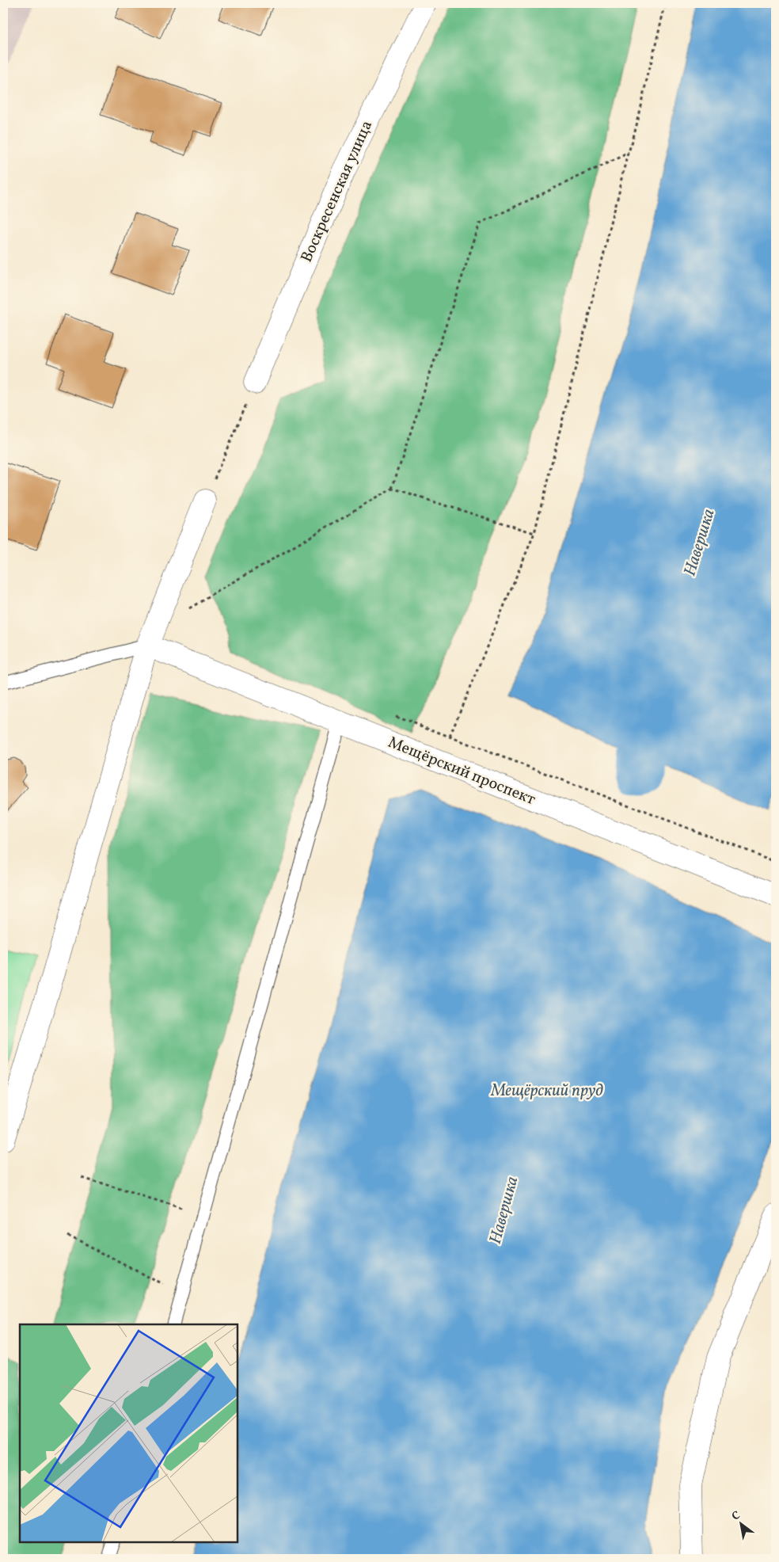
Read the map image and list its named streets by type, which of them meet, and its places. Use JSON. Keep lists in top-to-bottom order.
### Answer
{
  "streets": {
    "street": ["Воскресенская улица", "Мещёрский проспект"]
  },
  "water": ["Навершка", "Мещёрский пруд"],
  "north": "top left"
}
